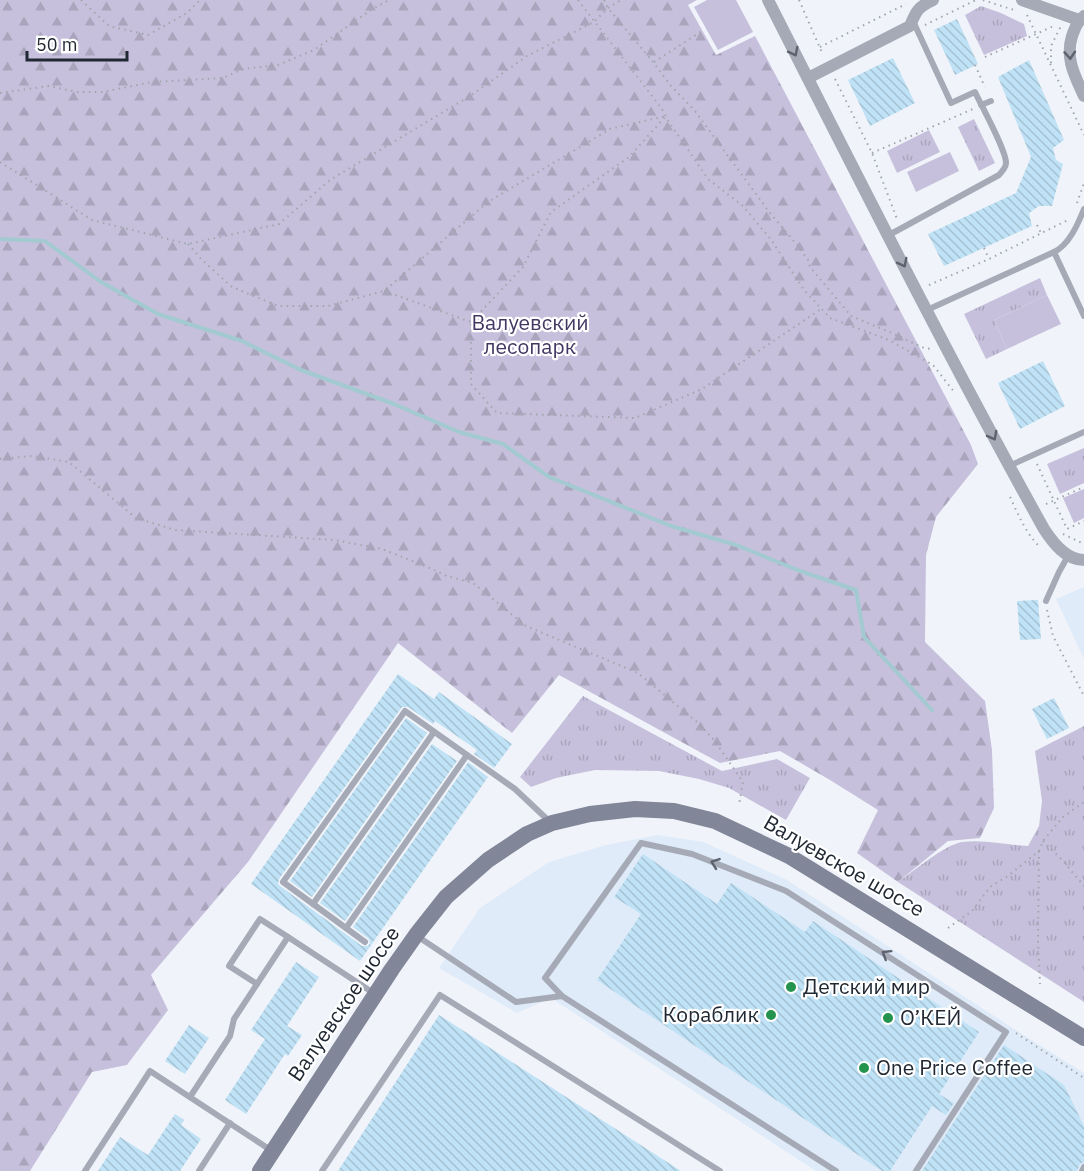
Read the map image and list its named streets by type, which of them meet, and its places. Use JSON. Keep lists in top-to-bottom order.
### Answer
{
  "streets": {
    "main road": ["Валуевское шоссе"]
  },
  "parks": ["Валуевский лесопарк"],
  "places": [
    "Детский мир",
    "Кораблик",
    "О’КЕЙ",
    "One Price Coffee"
  ],
  "scale_bar": "50 m"
}
